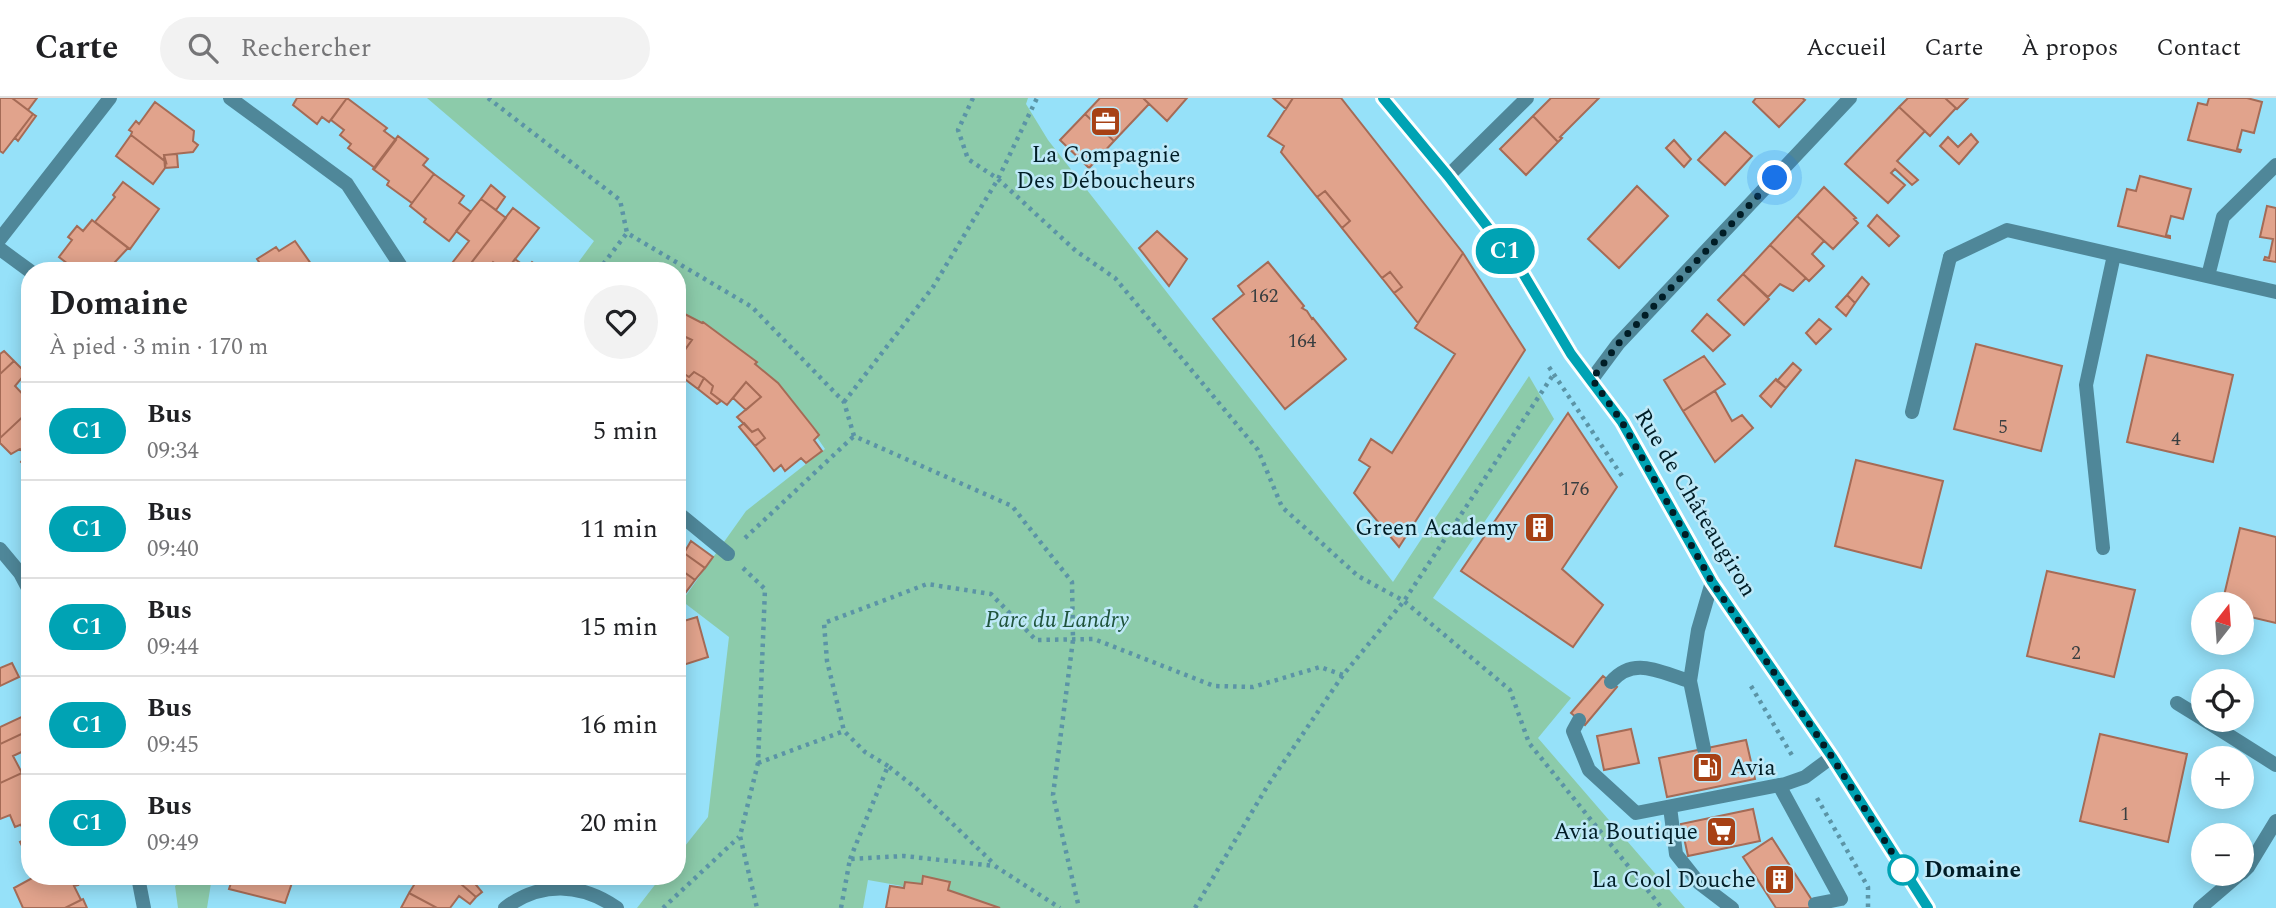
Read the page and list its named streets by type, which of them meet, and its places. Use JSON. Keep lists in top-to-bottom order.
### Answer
{
  "streets": {
    "main road": ["Rue de Châteaugiron"]
  },
  "parks": ["Parc du Landry"],
  "places": {
    "office": ["La Compagnie Des Déboucheurs"],
    "building": ["Green Academy", "La Cool Douche"],
    "fuel station": ["Avia"],
    "supermarket": ["Avia Boutique"],
    "other": ["Domaine"]
  },
  "lines": ["bus line C1"],
  "house_numbers": [
    "162",
    "164",
    "5",
    "4",
    "176",
    "2",
    "1"
  ],
  "north": "top",
  "page": {
    "header": "Carte",
    "search": "Rechercher",
    "nav": [
      "Accueil",
      "Carte",
      "À propos",
      "Contact"
    ],
    "on_map": "C1",
    "heading": ["Domaine", "À pied · 3 min · 170 m"],
    "list": [
      {
        "mark": "C1",
        "name": "Bus",
        "note": "09:34",
        "value": "5 min"
      },
      {
        "mark": "C1",
        "name": "Bus",
        "note": "09:40",
        "value": "11 min"
      },
      {
        "mark": "C1",
        "name": "Bus",
        "note": "09:44",
        "value": "15 min"
      },
      {
        "mark": "C1",
        "name": "Bus",
        "note": "09:45",
        "value": "16 min"
      },
      {
        "mark": "C1",
        "name": "Bus",
        "note": "09:49",
        "value": "20 min"
      }
    ],
    "map_buttons": ["+", "−"]
  }
}
